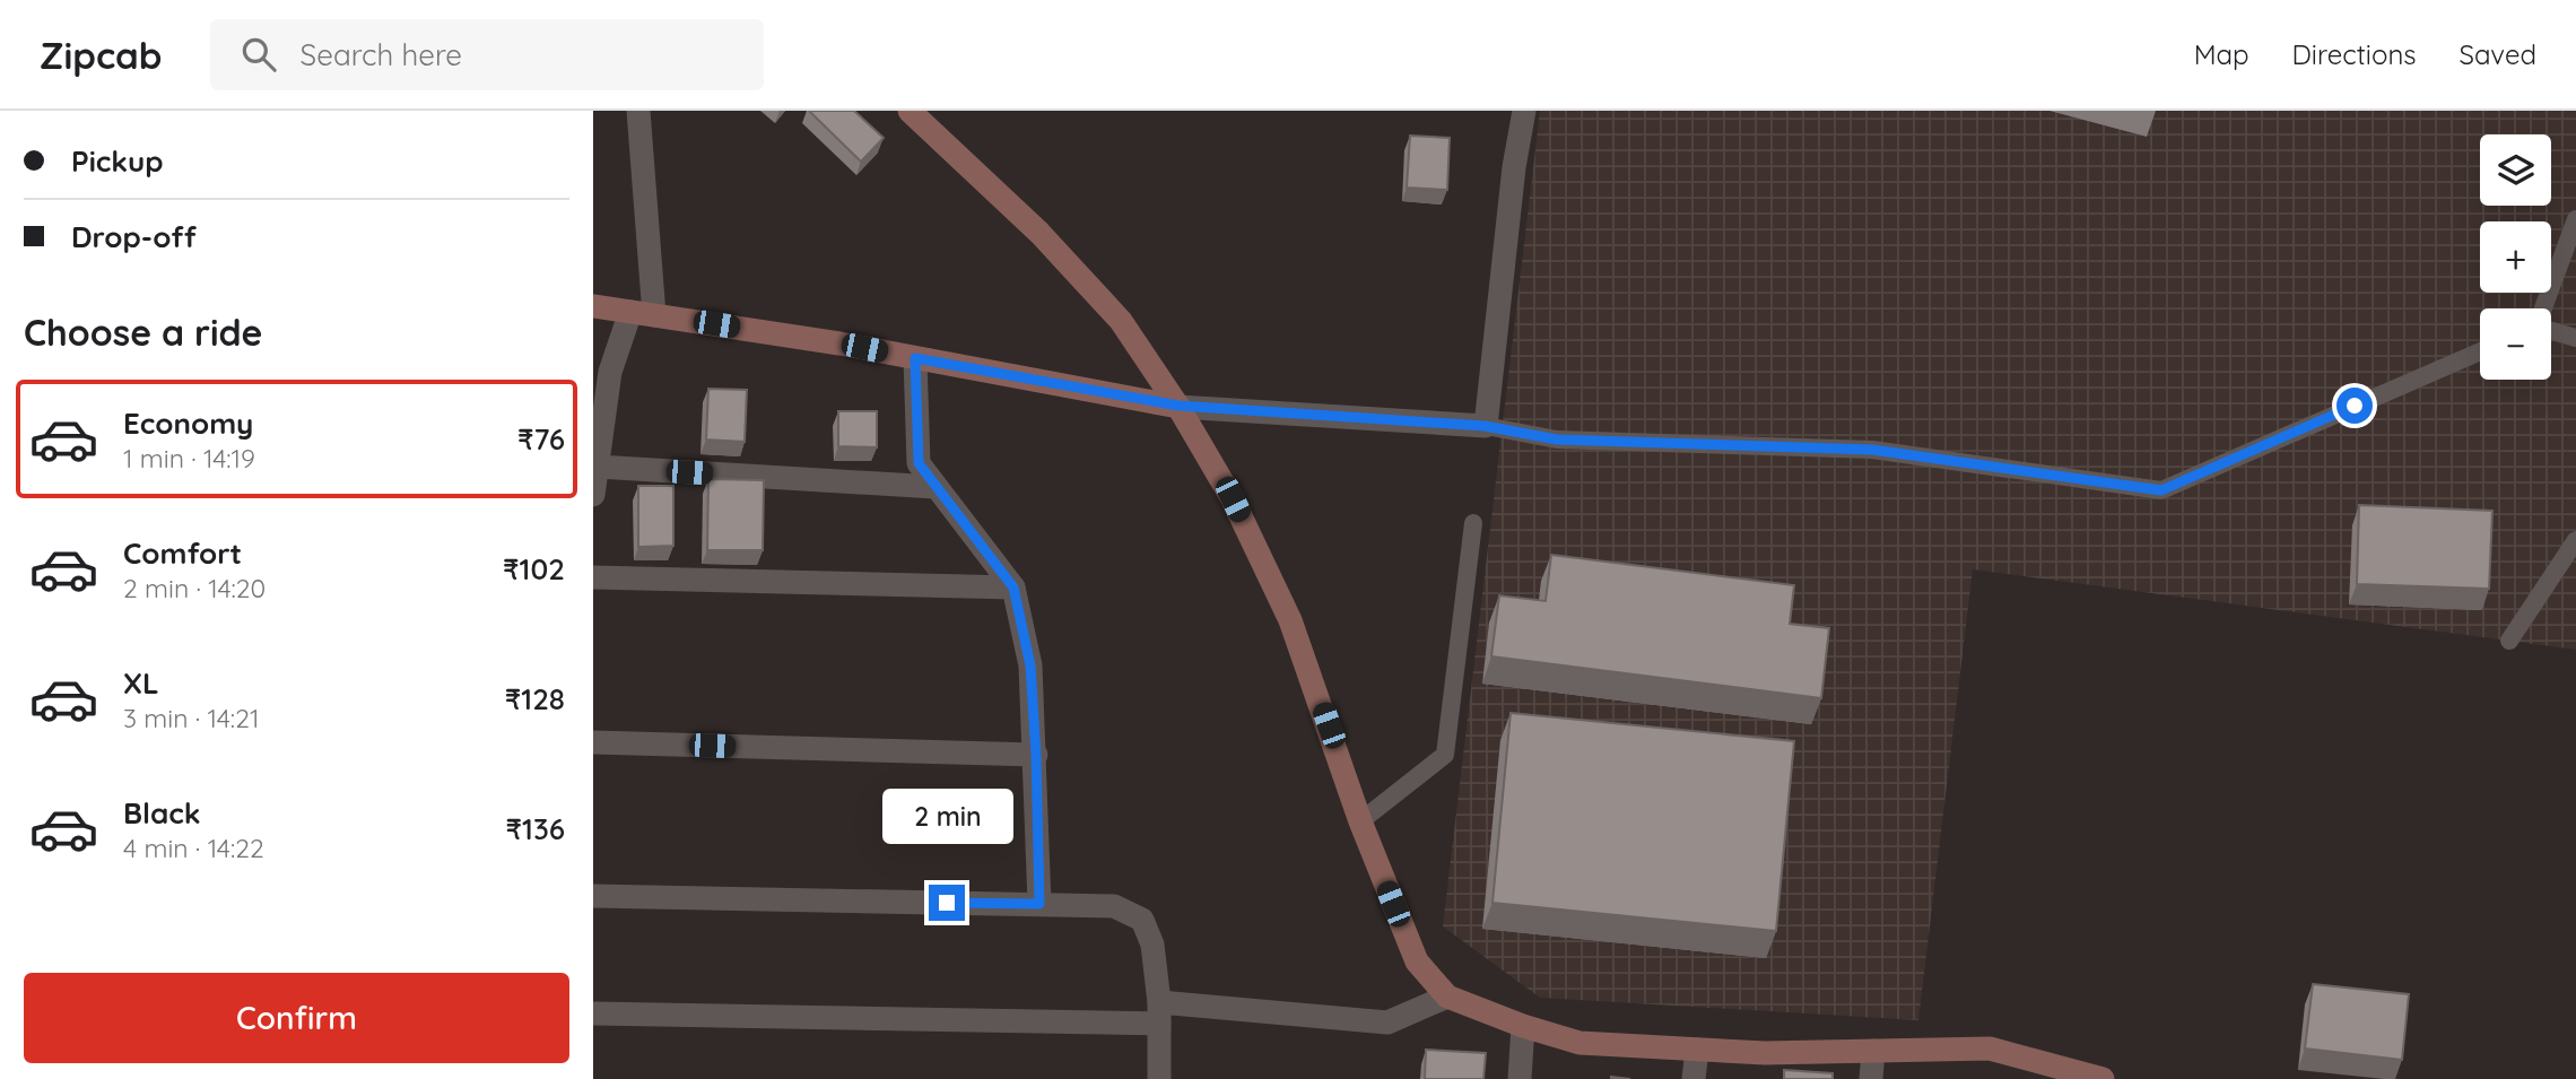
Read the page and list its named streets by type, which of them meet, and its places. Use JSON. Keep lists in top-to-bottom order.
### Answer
{
  "page": {
    "header": "Zipcab",
    "search": "Search here",
    "nav": ["Map", "Directions", "Saved"],
    "banner": ["Pickup", "Drop-off"],
    "map_buttons": ["+", "−"],
    "heading": "Choose a ride",
    "list": [
      {
        "name": "Economy",
        "note": "1 min · 14:19",
        "value": "₹76"
      },
      {
        "name": "Comfort",
        "note": "2 min · 14:20",
        "value": "₹102"
      },
      {
        "name": "XL",
        "note": "3 min · 14:21",
        "value": "₹128"
      },
      {
        "name": "Black",
        "note": "4 min · 14:22",
        "value": "₹136"
      }
    ],
    "bubble": "2 min",
    "buttons": "Confirm"
  }
}
